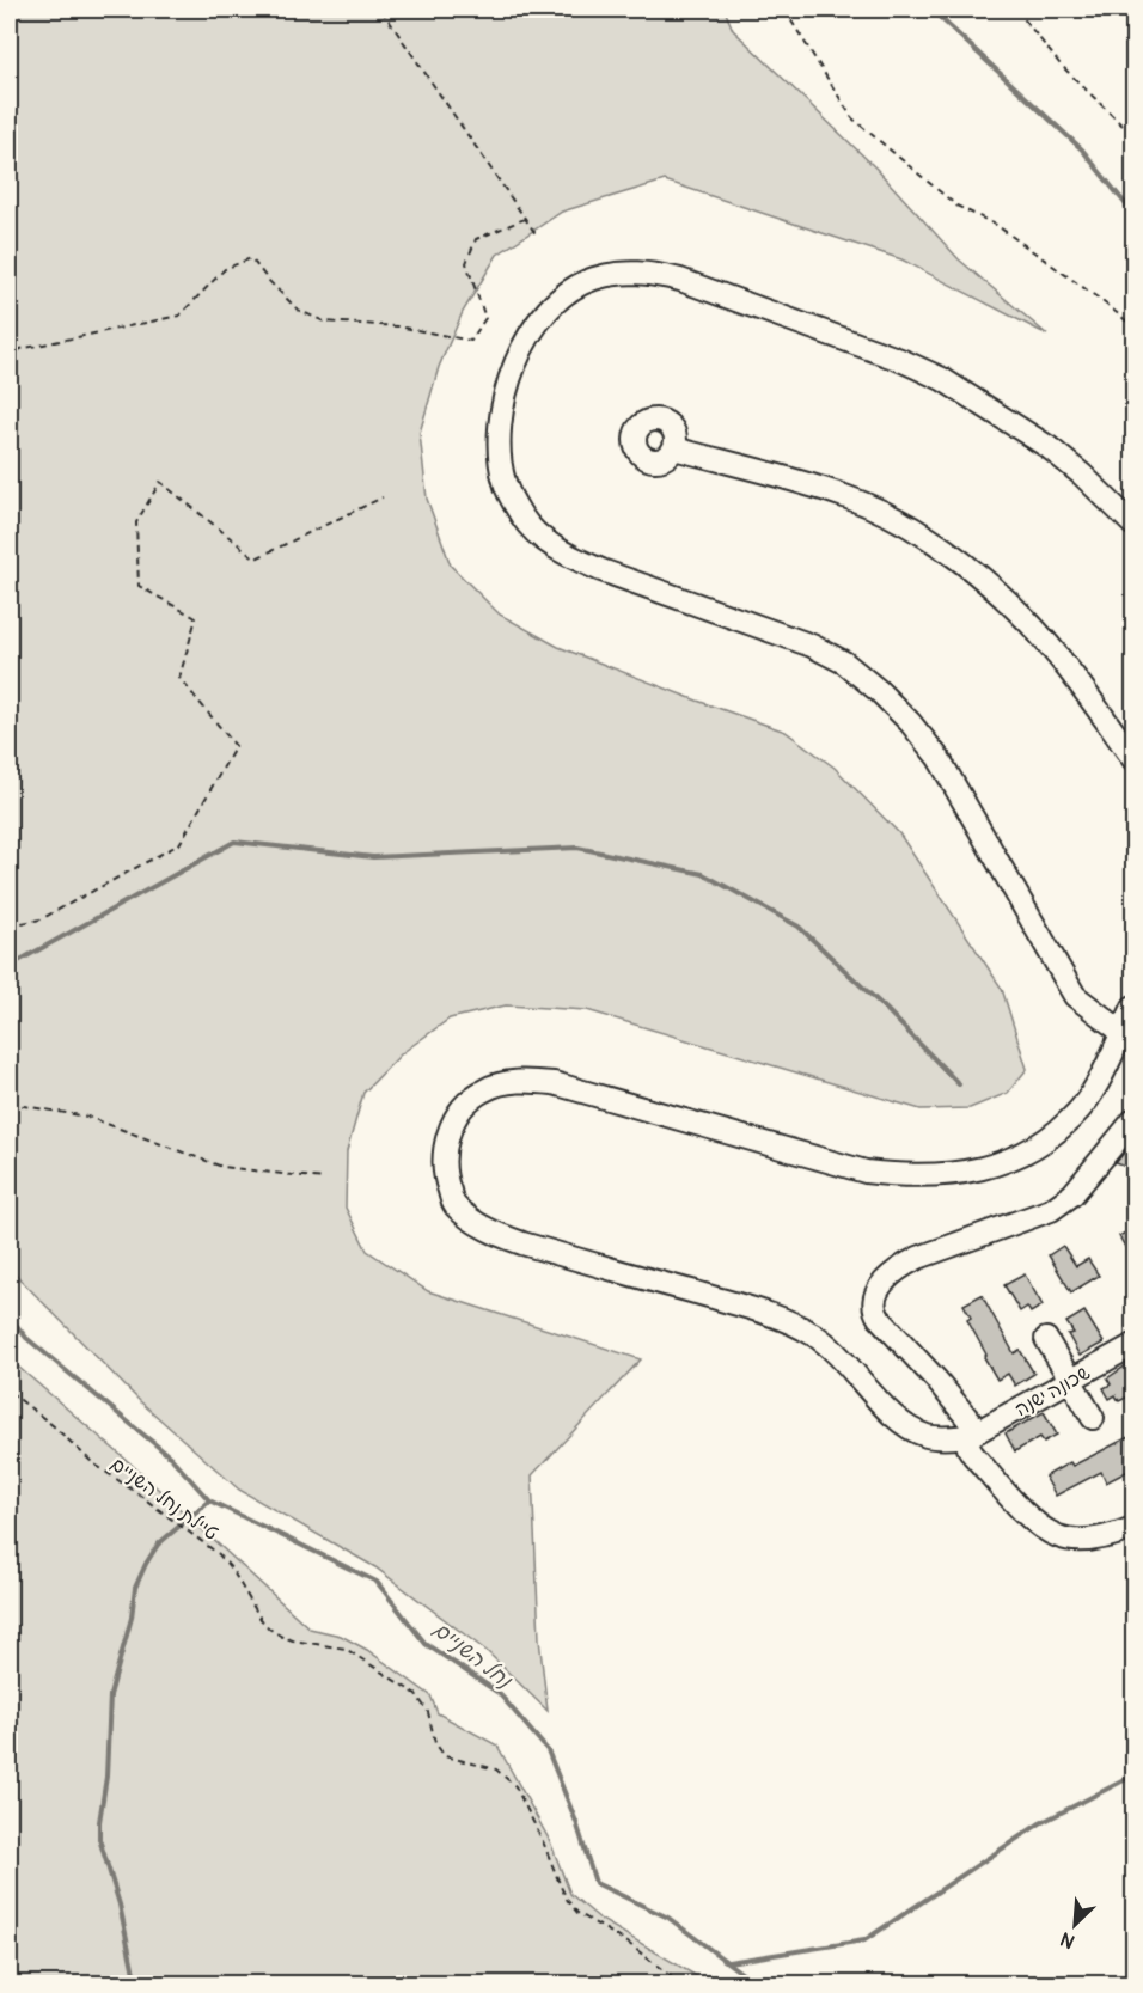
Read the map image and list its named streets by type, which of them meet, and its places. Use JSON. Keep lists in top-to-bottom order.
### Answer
{
  "streets": {
    "street": ["שכונה ישנה"],
    "path": ["טיילת נחל השניים"]
  },
  "water": ["נחל השניים"],
  "north": "bottom left"
}
